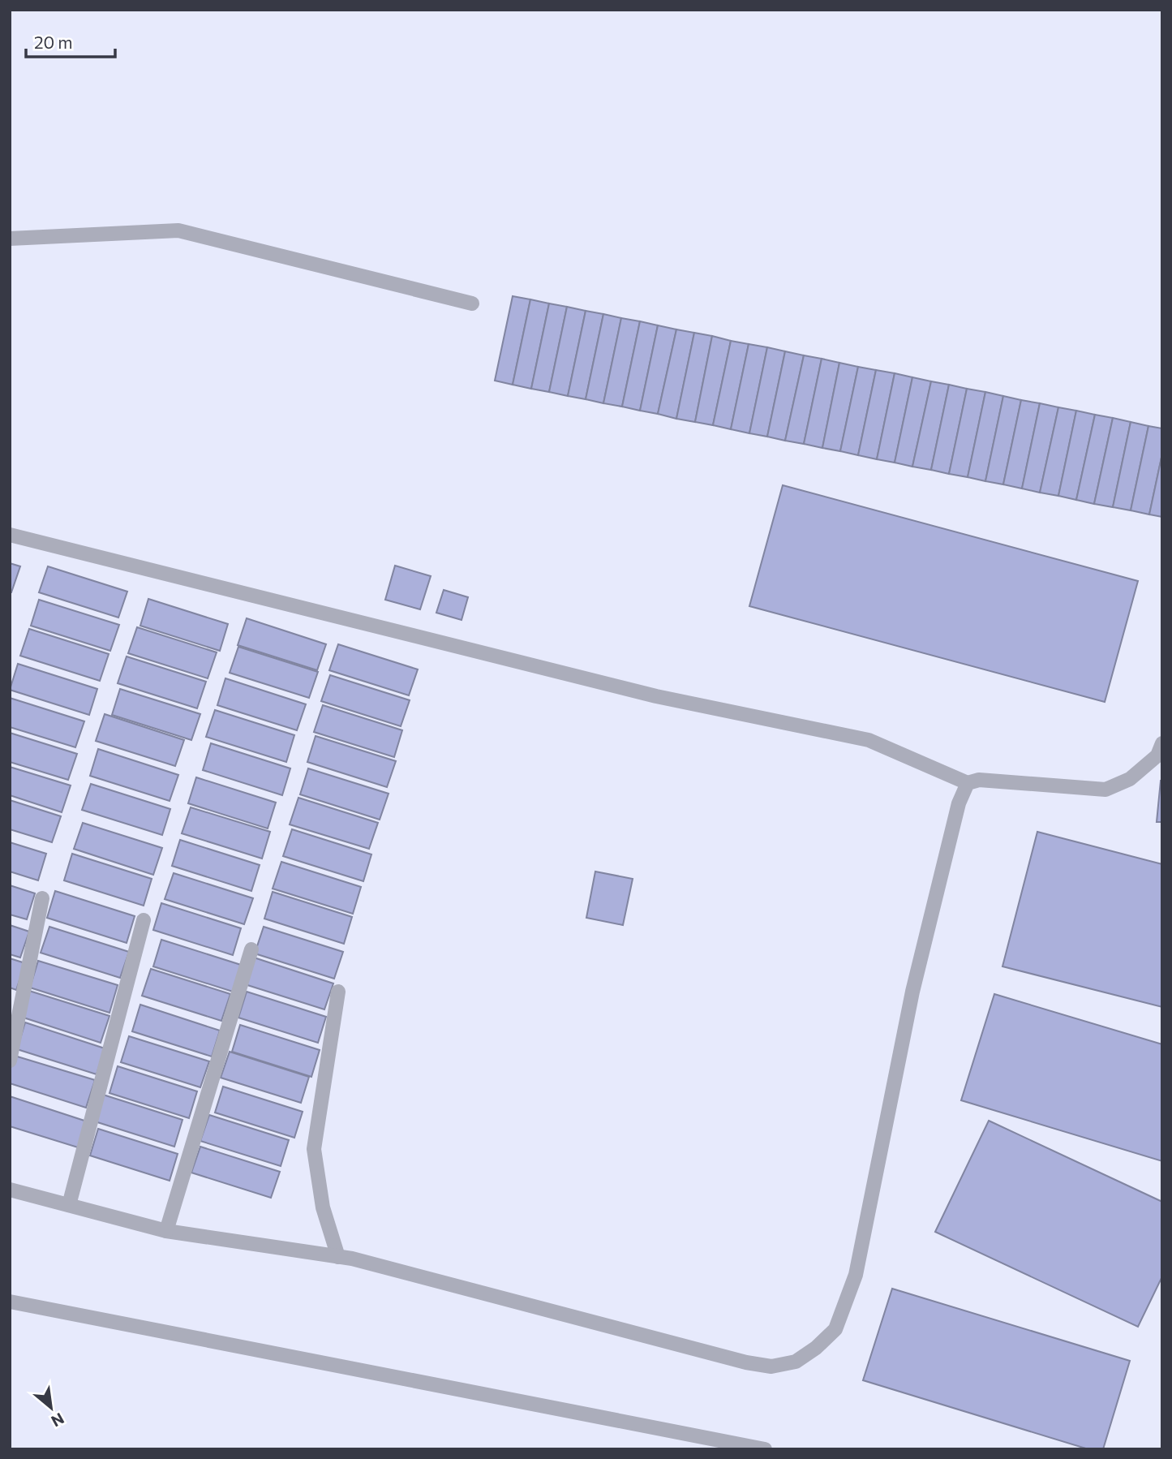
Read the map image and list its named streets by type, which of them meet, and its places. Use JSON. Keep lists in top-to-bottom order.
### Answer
{
  "scale_bar": "20 m",
  "north": "bottom right"
}
